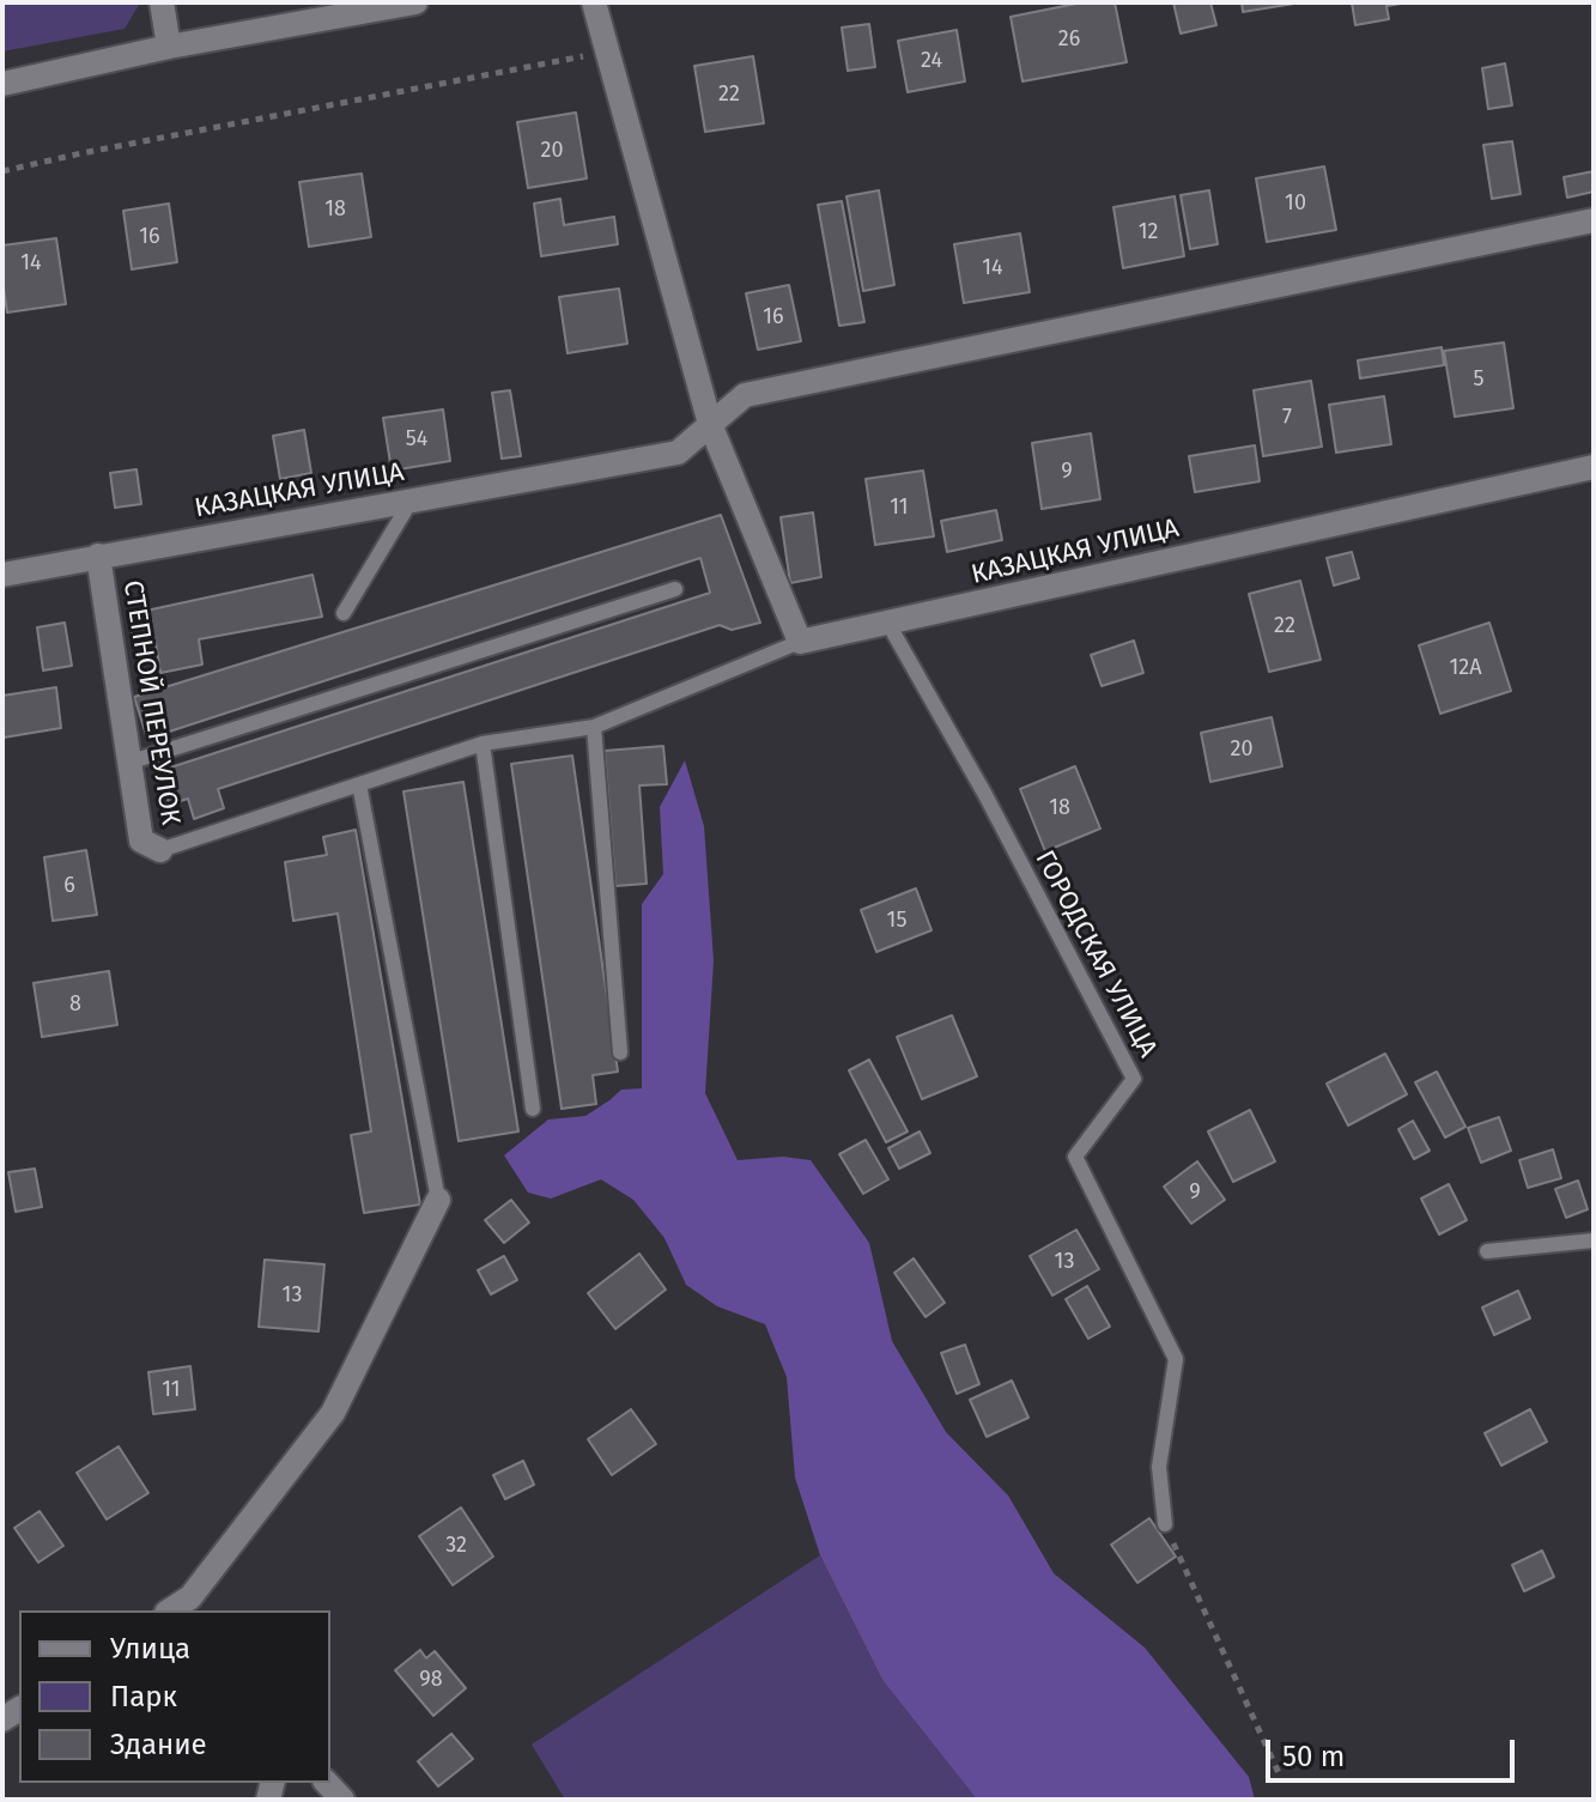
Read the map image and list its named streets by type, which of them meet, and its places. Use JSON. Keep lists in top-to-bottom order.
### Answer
{
  "streets": {
    "street": ["КАЗАЦКАЯ УЛИЦА", "СТЕПНОЙ ПЕРЕУЛОК"],
    "lane": ["ГОРОДСКАЯ УЛИЦА"]
  },
  "crossings": [
    ["КАЗАЦКАЯ УЛИЦА", "СТЕПНОЙ ПЕРЕУЛОК"],
    ["КАЗАЦКАЯ УЛИЦА", "ГОРОДСКАЯ УЛИЦА"]
  ],
  "house_numbers": [
    "26",
    "24",
    "22",
    "20",
    "10",
    "18",
    "12",
    "16",
    "14",
    "14",
    "16",
    "5",
    "7",
    "54",
    "9",
    "11",
    "22",
    "12А",
    "20",
    "18",
    "6",
    "15",
    "8",
    "9",
    "13",
    "13",
    "11",
    "32",
    "98"
  ],
  "legend": ["Улица", "Парк", "Здание"],
  "scale_bar": "50 m"
}
